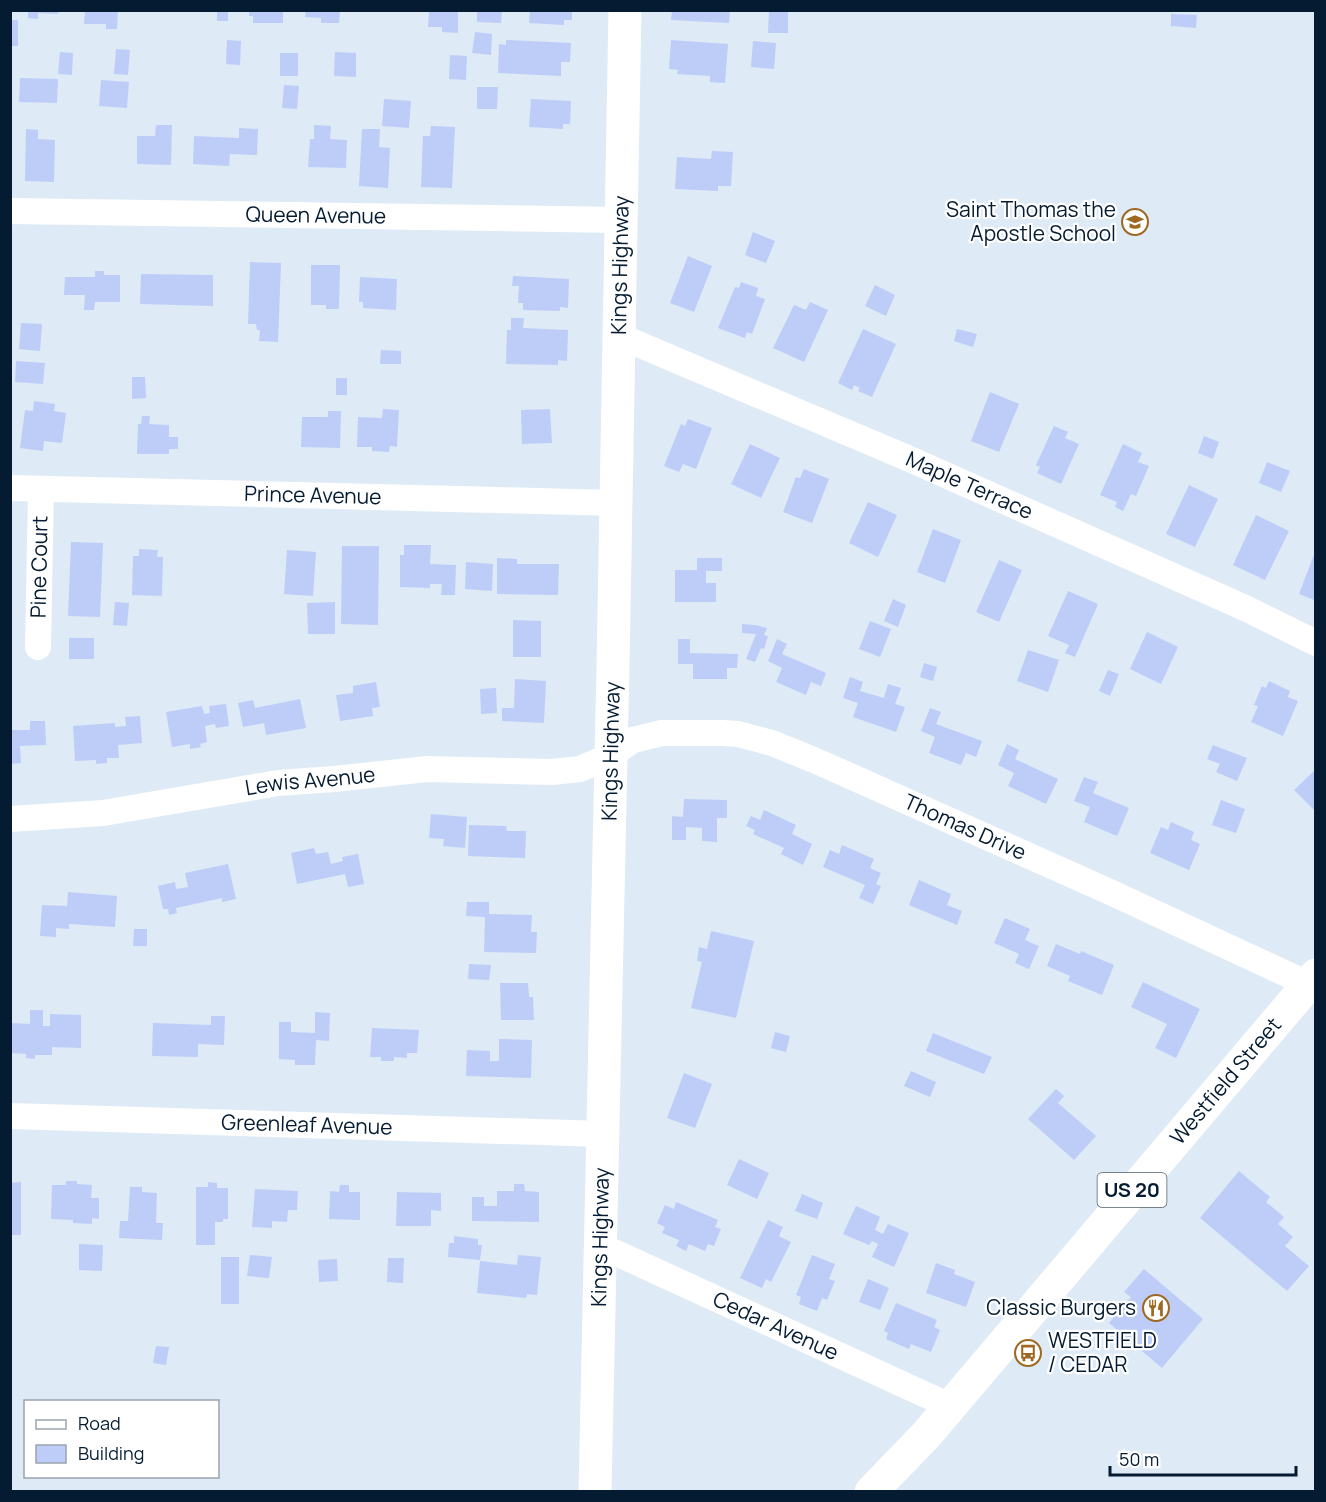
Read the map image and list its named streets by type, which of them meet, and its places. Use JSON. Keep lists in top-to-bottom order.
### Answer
{
  "streets": {
    "main road": ["Kings Highway", "Westfield Street", "US 20"],
    "street": [
      "Queen Avenue",
      "Maple Terrace",
      "Prince Avenue",
      "Pine Court",
      "Lewis Avenue",
      "Thomas Drive",
      "Greenleaf Avenue",
      "Cedar Avenue"
    ]
  },
  "crossings": [
    ["Queen Avenue", "Kings Highway"],
    ["Kings Highway", "Maple Terrace"],
    ["Kings Highway", "Prince Avenue"],
    ["Kings Highway", "Lewis Avenue"],
    ["Kings Highway", "Thomas Drive"],
    ["Kings Highway", "Greenleaf Avenue"],
    ["Kings Highway", "Cedar Avenue"],
    ["Prince Avenue", "Pine Court"],
    ["Lewis Avenue", "Thomas Drive"],
    ["Thomas Drive", "Westfield Street"],
    ["Westfield Street", "Cedar Avenue"]
  ],
  "places": {
    "school or university": ["Saint Thomas the Apostle School"],
    "restaurant": ["Classic Burgers"],
    "bus stop": ["WESTFIELD / CEDAR"]
  },
  "legend": ["Road", "Building"],
  "scale_bar": "50 m"
}
